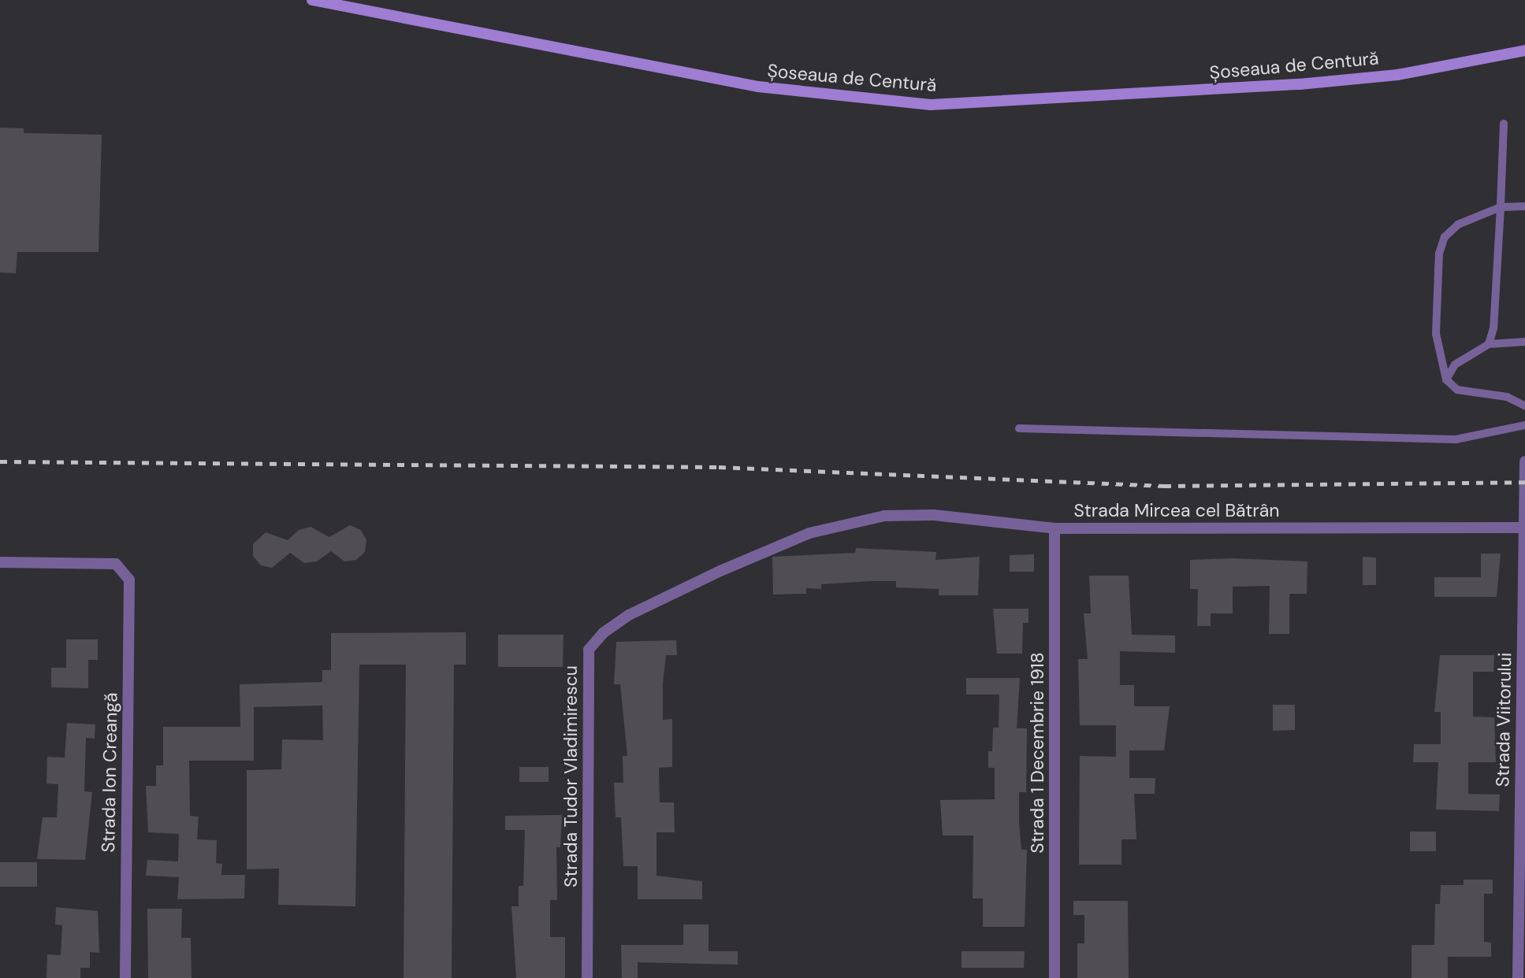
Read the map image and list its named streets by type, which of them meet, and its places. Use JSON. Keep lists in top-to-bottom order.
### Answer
{
  "streets": {
    "main road": ["Șoseaua de Centură"],
    "street": [
      "Strada Mircea cel Bătrân",
      "Strada Viitorului",
      "Strada 1 Decembrie 1918",
      "Strada Ion Creangă",
      "Strada Tudor Vladimirescu"
    ]
  },
  "crossings": [
    ["Strada Mircea cel Bătrân", "Strada Viitorului"],
    ["Strada Mircea cel Bătrân", "Strada 1 Decembrie 1918"],
    ["Strada Mircea cel Bătrân", "Strada Tudor Vladimirescu"]
  ]
}
